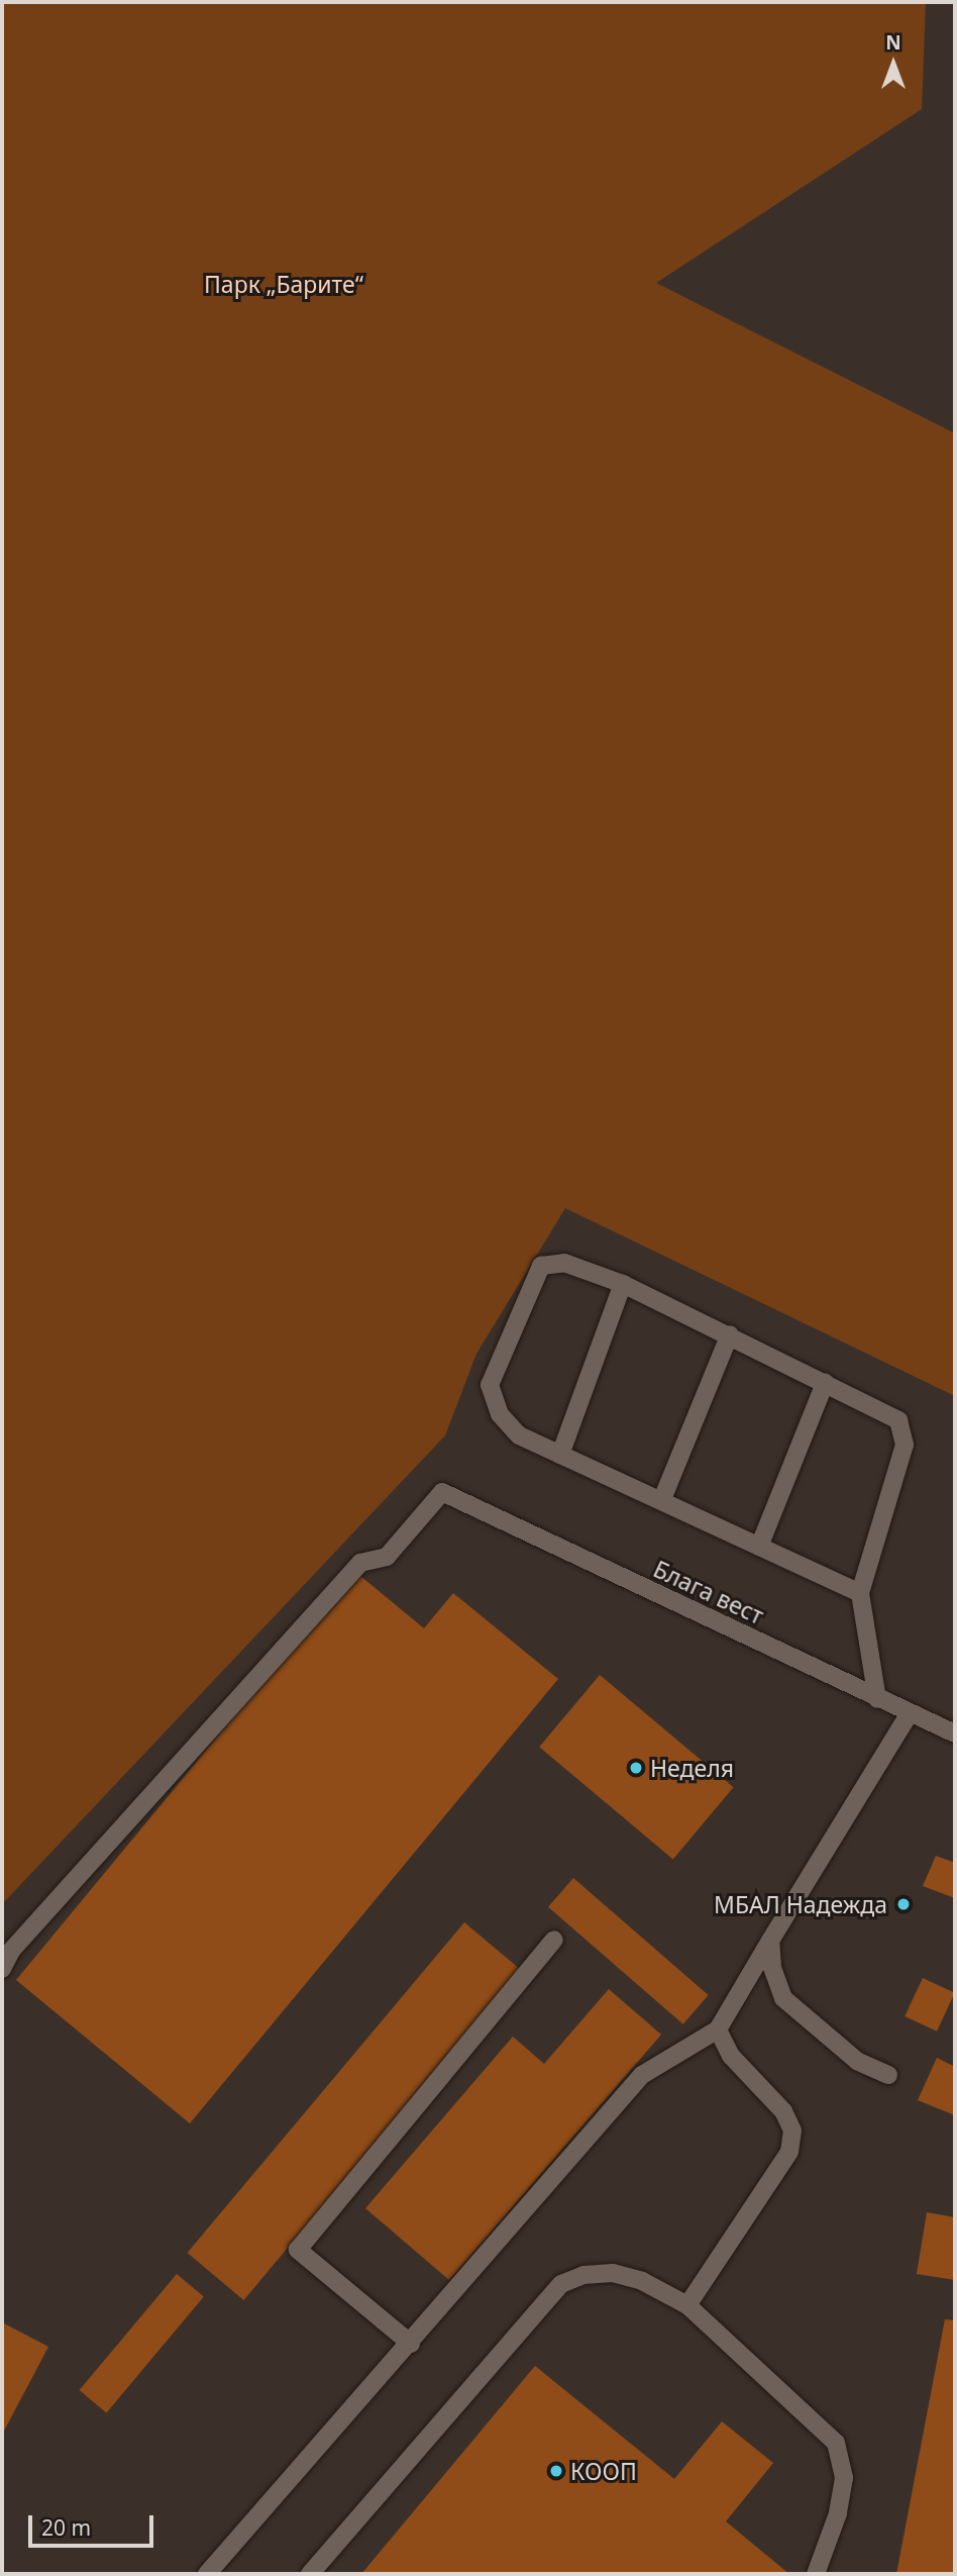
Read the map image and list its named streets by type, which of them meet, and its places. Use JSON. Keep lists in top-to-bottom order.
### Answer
{
  "streets": {
    "street": ["Блага вест"]
  },
  "parks": ["Парк „Барите“"],
  "places": ["Неделя", "МБАЛ Надежда", "КООП"],
  "scale_bar": "20 m",
  "north": "top"
}
